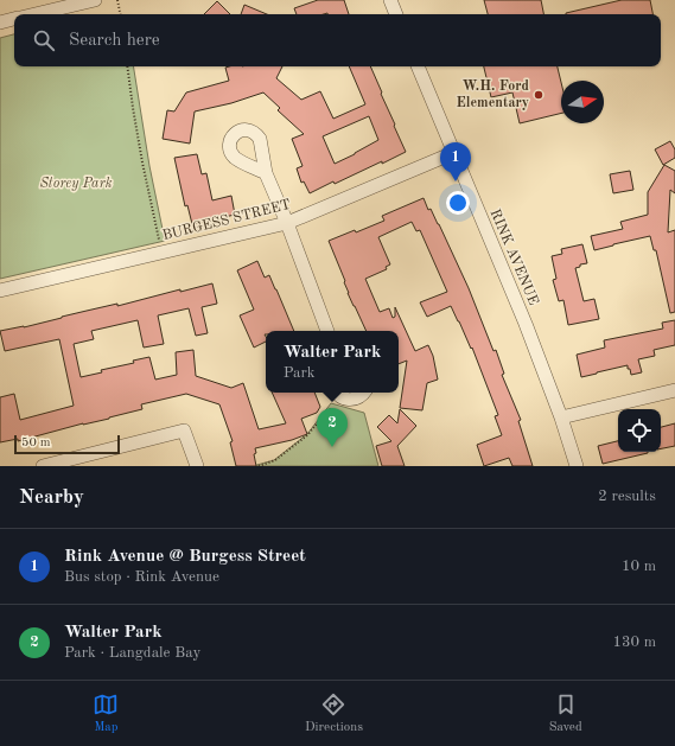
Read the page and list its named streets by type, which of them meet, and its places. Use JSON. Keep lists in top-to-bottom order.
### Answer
{
  "streets": {
    "street": ["BURGESS STREET", "RINK AVENUE"]
  },
  "crossings": [
    ["BURGESS STREET", "RINK AVENUE"]
  ],
  "parks": ["Storey Park"],
  "places": ["W.H. Ford Elementary"],
  "scale_bar": "50 m",
  "north": "right",
  "page": {
    "search": "Search here",
    "pins": ["1", "2"],
    "popup": ["Walter Park", "Park"],
    "scale": "50 m",
    "heading": ["Nearby", "2 results"],
    "list": [
      {
        "mark": "1",
        "name": "Rink Avenue @ Burgess Street",
        "note": "Bus stop · Rink Avenue",
        "value": "10 m"
      },
      {
        "mark": "2",
        "name": "Walter Park",
        "note": "Park · Langdale Bay",
        "value": "130 m"
      }
    ],
    "nav": ["Map", "Directions", "Saved"]
  }
}
